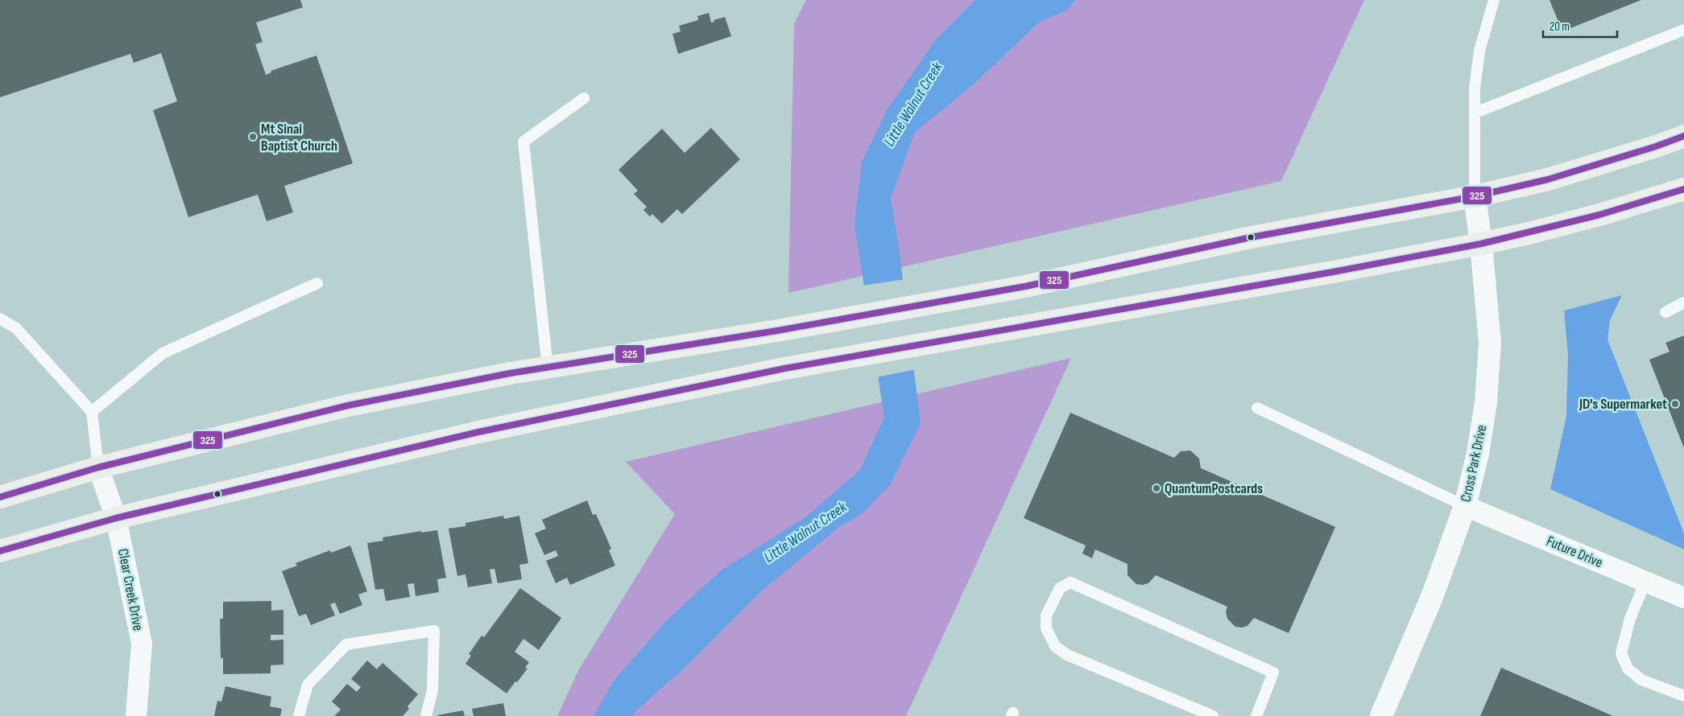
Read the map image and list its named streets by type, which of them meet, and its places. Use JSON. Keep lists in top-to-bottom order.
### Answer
{
  "streets": {
    "street": ["Cross Park Drive", "Future Drive", "Clear Creek Drive"]
  },
  "crossings": [
    ["Cross Park Drive", "Future Drive"]
  ],
  "water": ["Little Walnut Creek"],
  "places": ["Mt Sinai Baptist Church", "JD's Supermarket", "QuantumPostcards"],
  "lines": ["transit line 325"],
  "scale_bar": "20 m"
}
